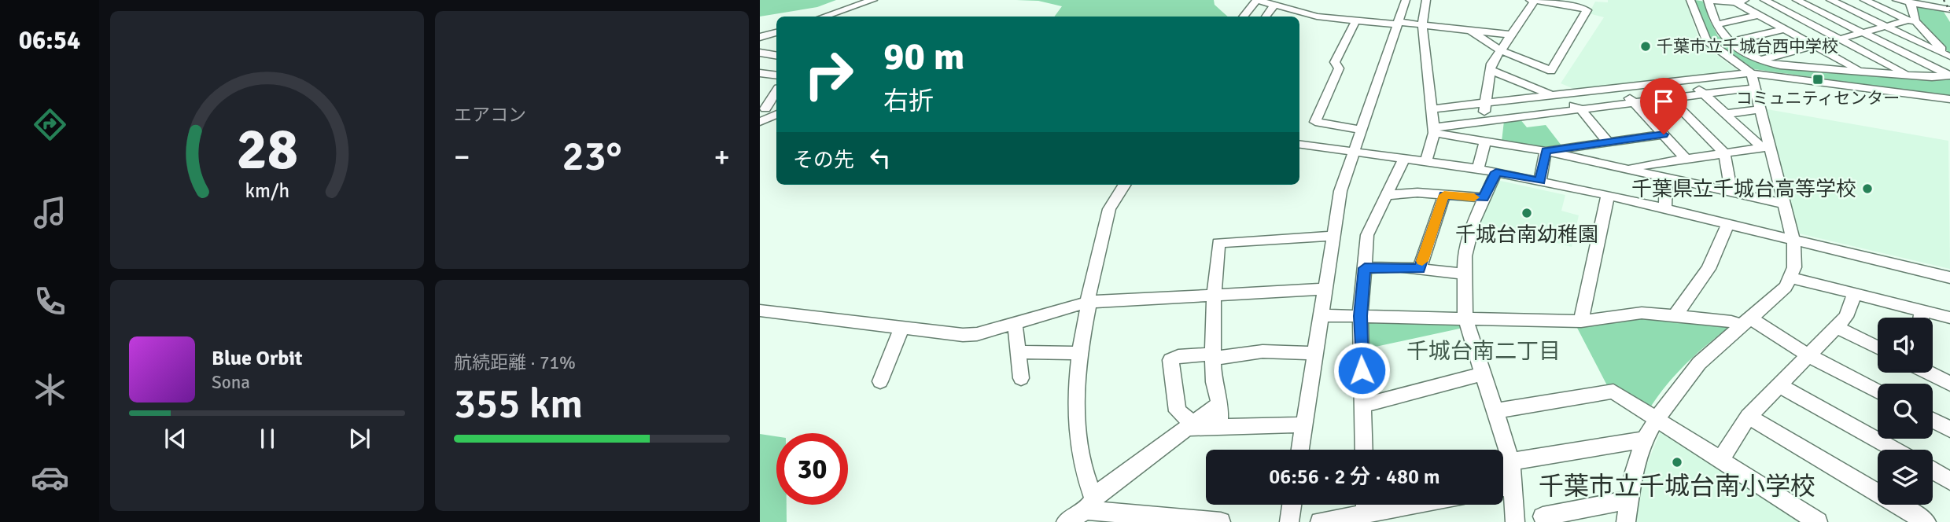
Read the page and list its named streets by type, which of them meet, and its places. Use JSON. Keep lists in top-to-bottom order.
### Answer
{
  "districts": ["千城台南二丁目"],
  "places": {
    "other": [
      "千葉市立千城台西中学校",
      "千葉県立千城台高等学校",
      "千城台南幼稚園",
      "千葉市立千城台南小学校"
    ],
    "transit": ["コミュニティセンター"]
  },
  "page": {
    "tabs": "06:54",
    "tile": [
      "エアコン",
      ["航続距離 · 71%", "355 km"]
    ],
    "turn": ["90 m", "右折"],
    "then": "その先",
    "heat": ["−", "23°", "+"],
    "song": ["Blue Orbit", "Sona"],
    "limit": "30",
    "trip": "06:56 · 2 分 · 480 m",
    "gauge": ["28", "km/h"]
  }
}
